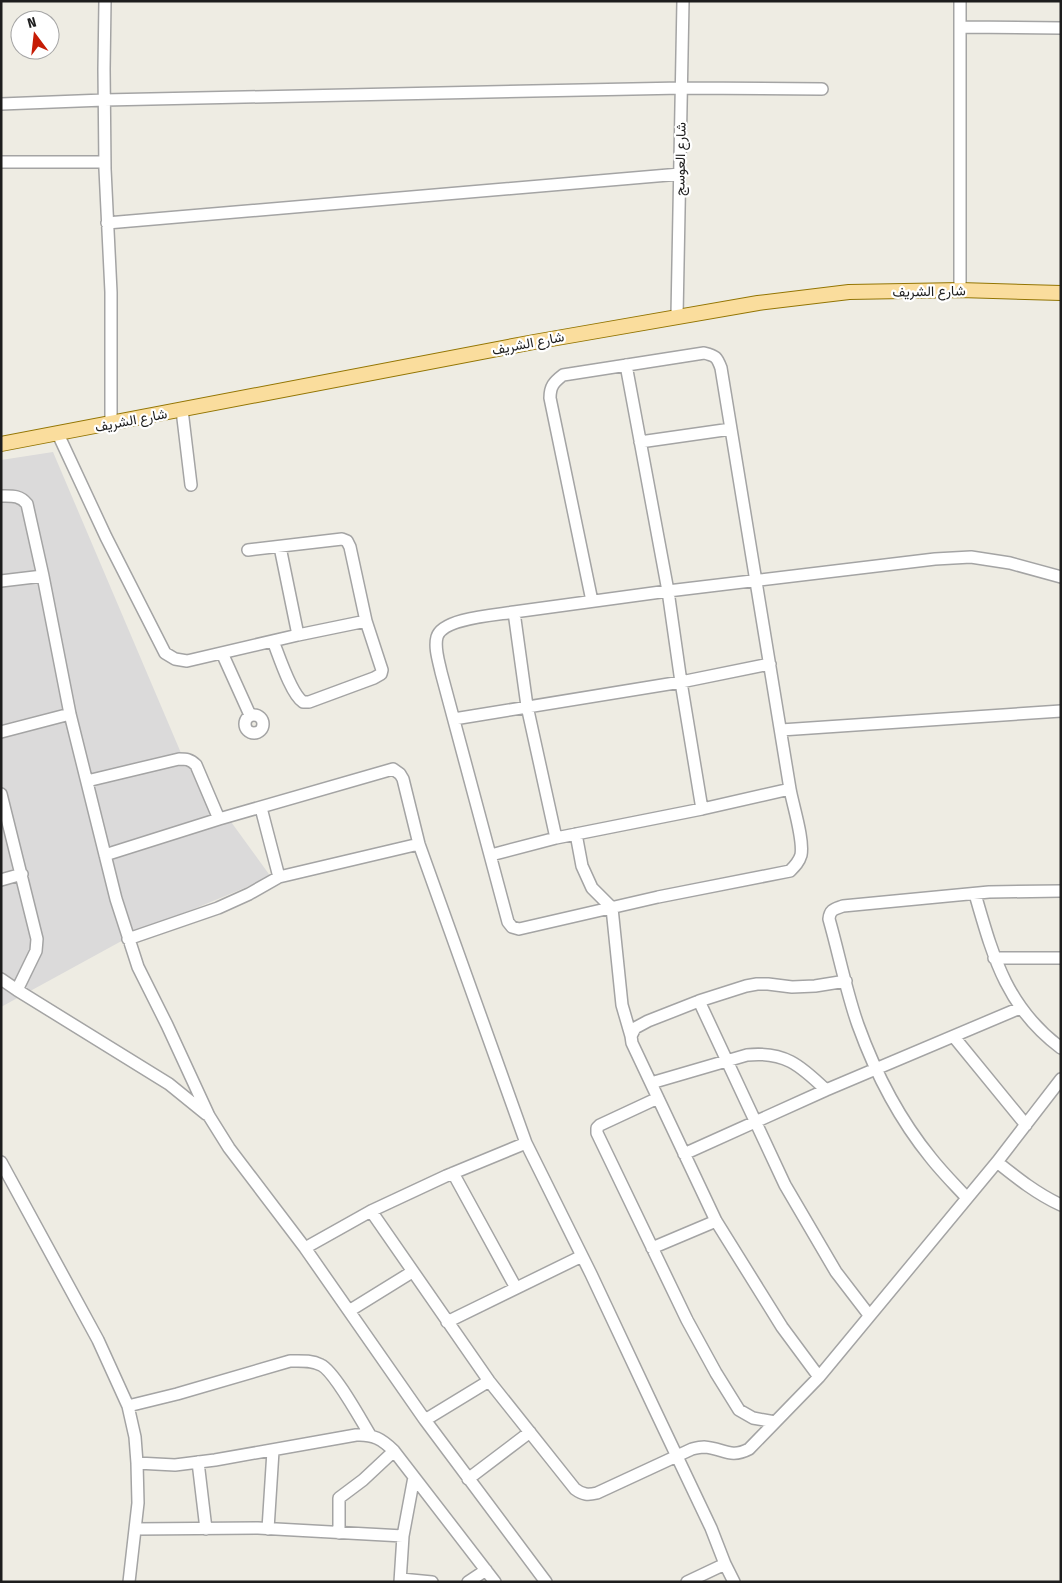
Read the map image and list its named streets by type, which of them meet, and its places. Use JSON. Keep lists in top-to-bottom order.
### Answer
{
  "streets": {
    "main road": ["شارع الشريف"],
    "street": ["شارع العوسج"]
  },
  "crossings": [
    ["شارع العوسج", "شارع الشريف"]
  ],
  "north": "top"
}
